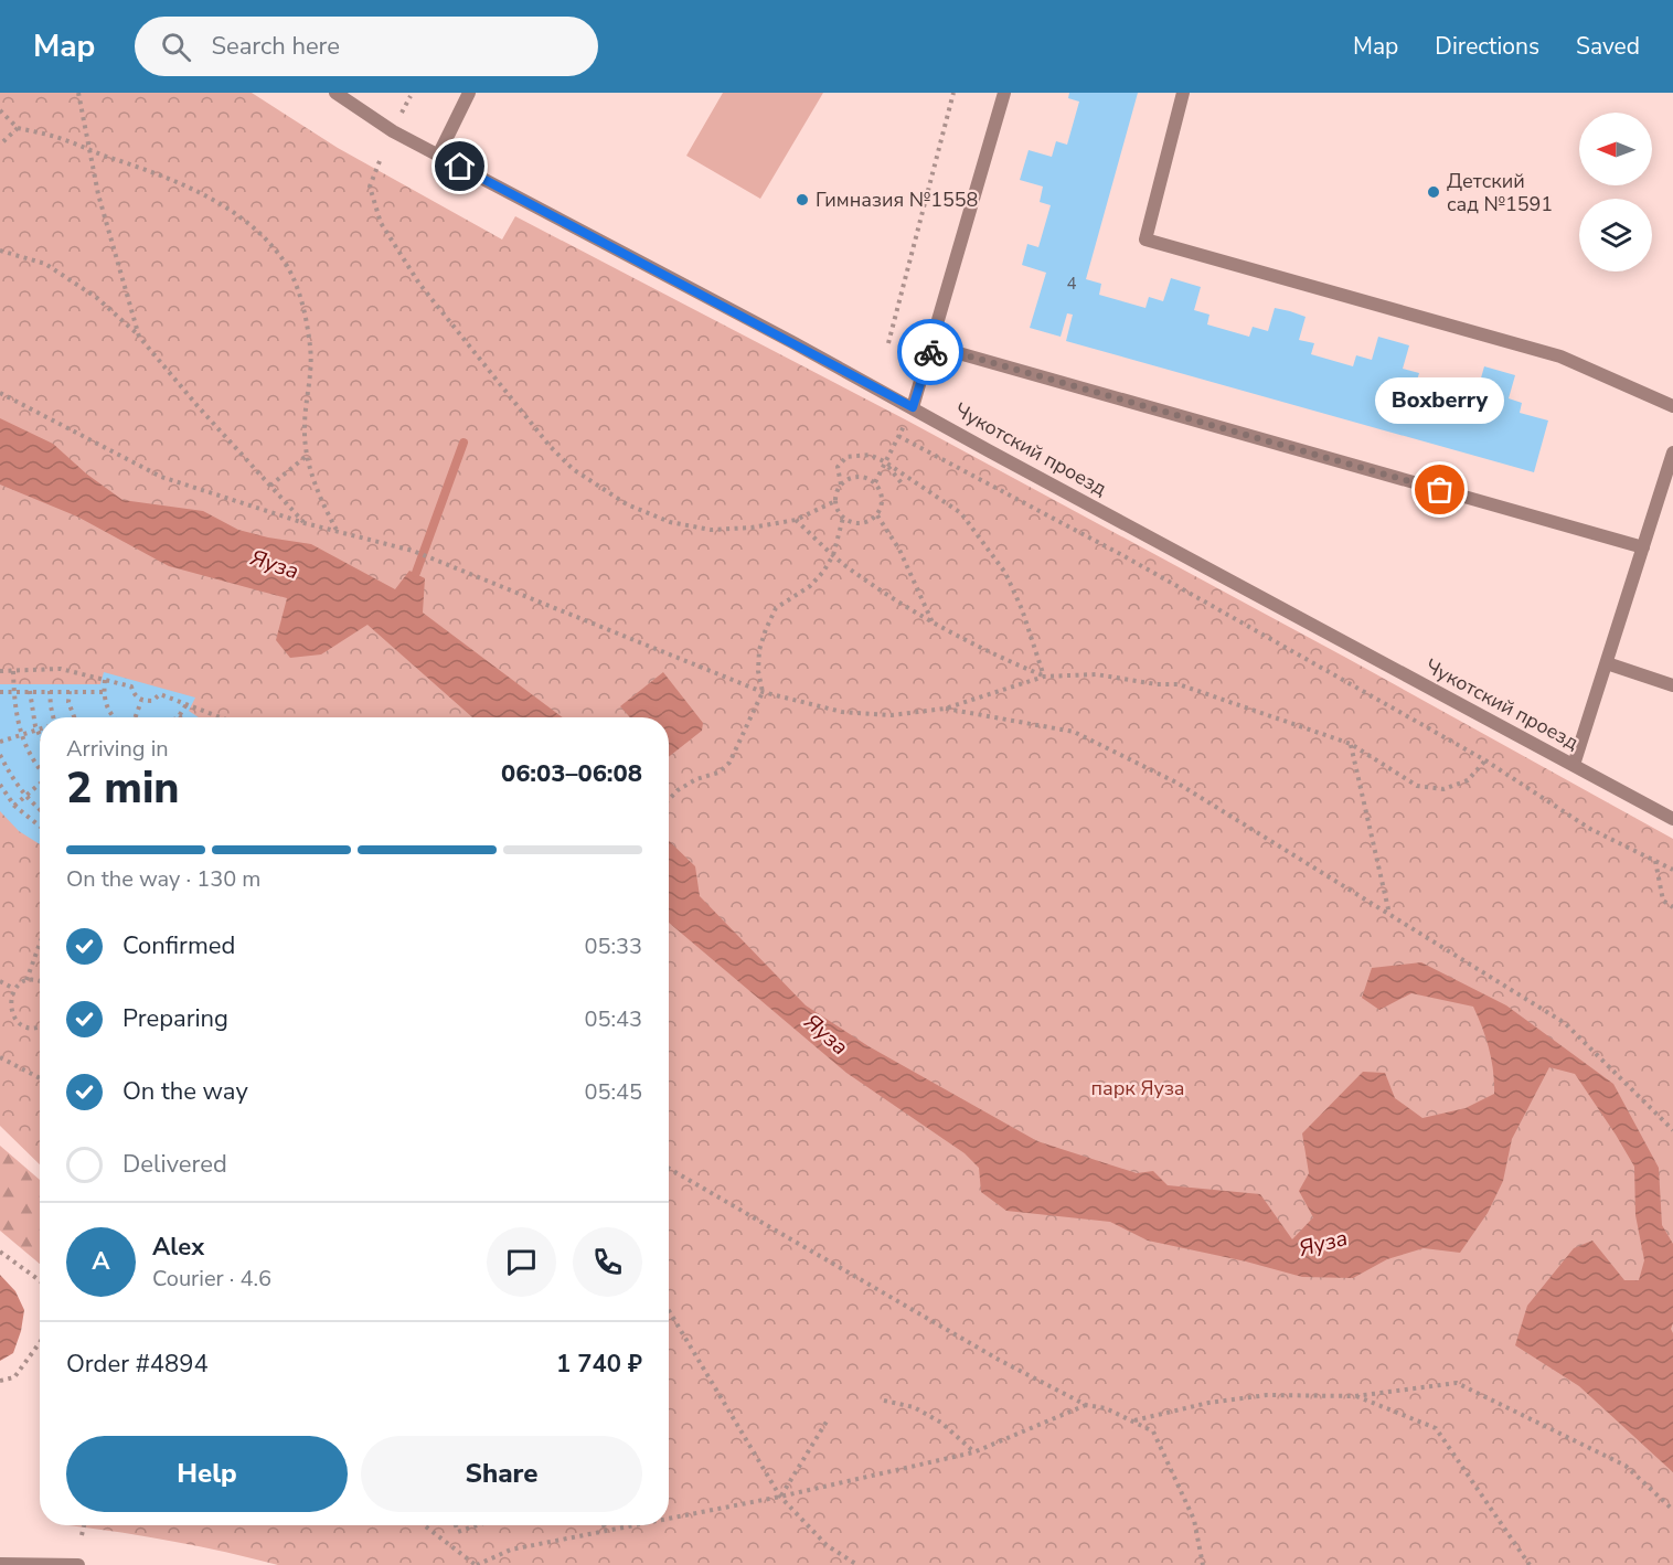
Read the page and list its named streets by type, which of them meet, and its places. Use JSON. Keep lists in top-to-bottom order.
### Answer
{
  "streets": {
    "street": ["Чукотский проезд"]
  },
  "water": ["Яуза"],
  "parks": ["парк Яуза"],
  "places": ["Детский сад №1591", "Гимназия №1558", "Boxberry"],
  "house_numbers": ["4"],
  "north": "left",
  "page": {
    "header": "Map",
    "search": "Search here",
    "nav": ["Map", "Directions", "Saved"],
    "bubble": "Boxberry",
    "heading": ["2 min", "Arriving in", "06:03–06:08"],
    "panel": [
      "Alex",
      "Courier · 4.6",
      "Order #4894",
      "1 740 ₽"
    ],
    "bar": "On the way · 130 m",
    "list": [
      ["Confirmed", "05:33"],
      ["Preparing", "05:43"],
      ["On the way", "05:45"],
      "Delivered"
    ],
    "round": "A",
    "buttons": ["Help", "Share"]
  }
}
